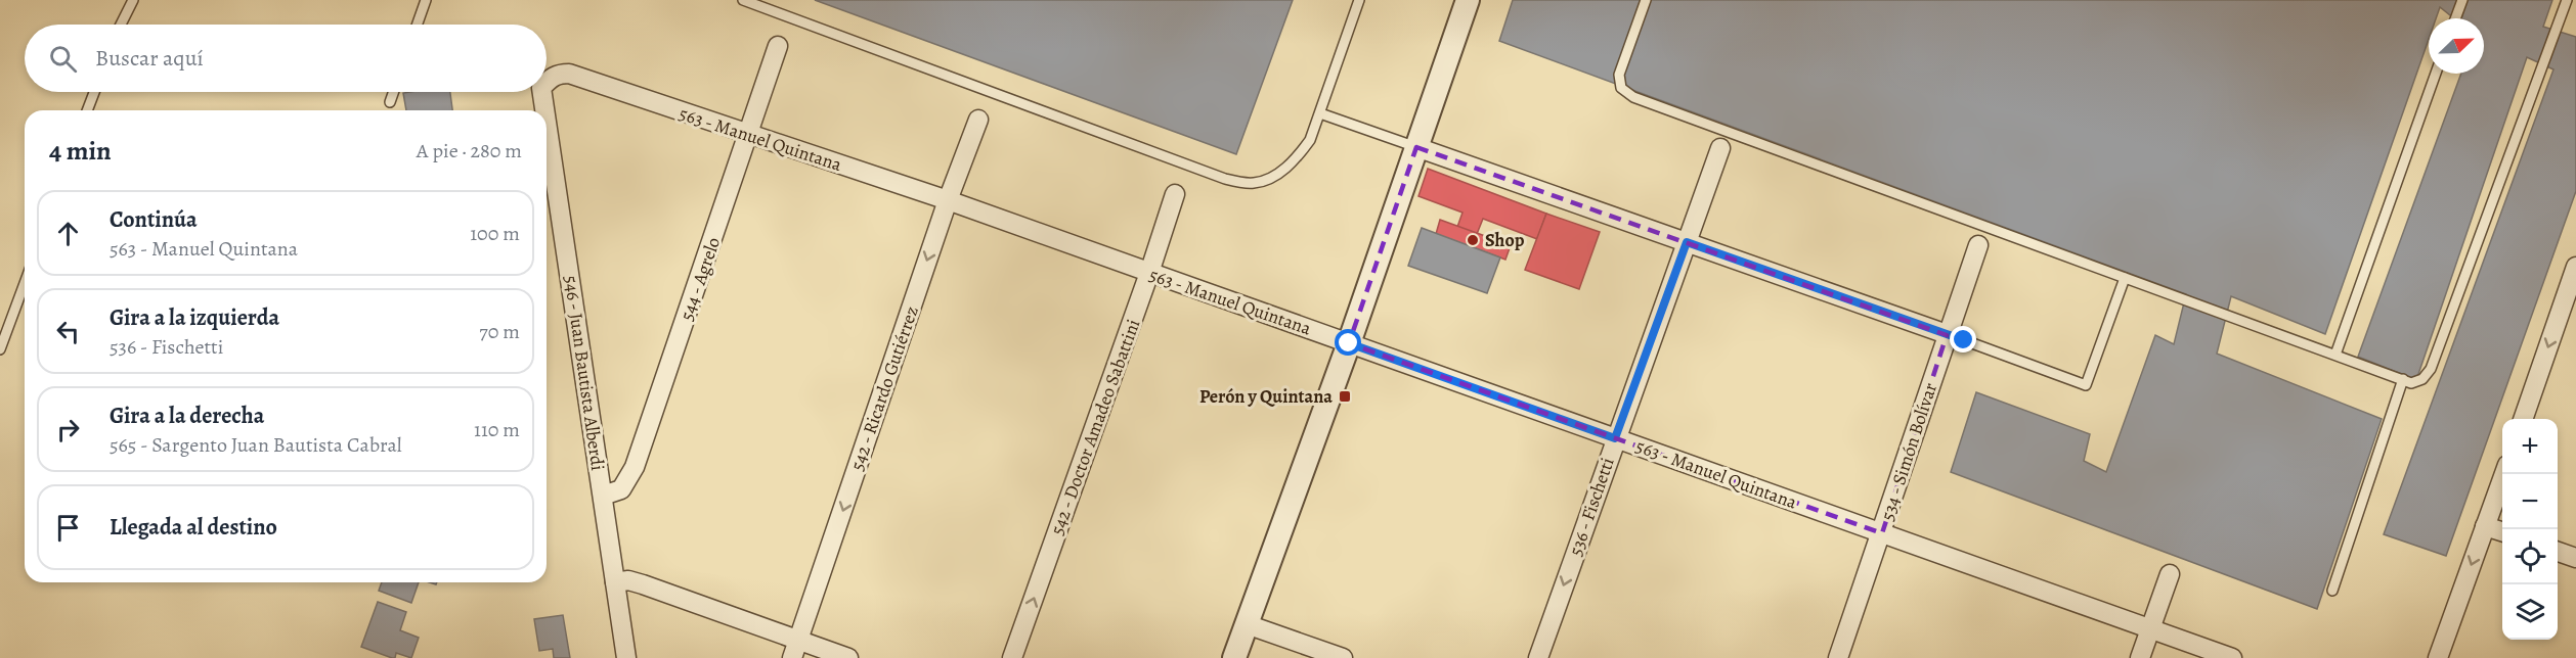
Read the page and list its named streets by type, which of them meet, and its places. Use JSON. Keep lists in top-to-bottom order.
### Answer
{
  "streets": {
    "street": [
      "563 - Manuel Quintana",
      "544 - Agrelo",
      "546 - Juan Bautista Alberdi",
      "542 - Ricardo Gutiérrez",
      "542 - Doctor Amadeo Sabattini",
      "534 - Simón Bolívar",
      "536 - Fischetti"
    ]
  },
  "crossings": [
    ["563 - Manuel Quintana", "544 - Agrelo"],
    ["563 - Manuel Quintana", "542 - Ricardo Gutiérrez"],
    ["563 - Manuel Quintana", "542 - Doctor Amadeo Sabattini"],
    ["563 - Manuel Quintana", "534 - Simón Bolívar"],
    ["563 - Manuel Quintana", "536 - Fischetti"],
    ["544 - Agrelo", "546 - Juan Bautista Alberdi"]
  ],
  "one_way": ["542 - Ricardo Gutiérrez", "542 - Doctor Amadeo Sabattini", "536 - Fischetti"],
  "places": {
    "other": ["Shop"],
    "transit": ["Perón y Quintana"]
  },
  "north": "top right",
  "page": {
    "search": "Buscar aquí",
    "heading": ["4 min", "A pie · 280 m"],
    "list": [
      ["Continúa", "563 - Manuel Quintana", "100 m"],
      ["Gira a la izquierda", "536 - Fischetti", "70 m"],
      ["Gira a la derecha", "565 - Sargento Juan Bautista Cabral", "110 m"],
      "Llegada al destino"
    ],
    "map_buttons": ["+", "−"]
  }
}
